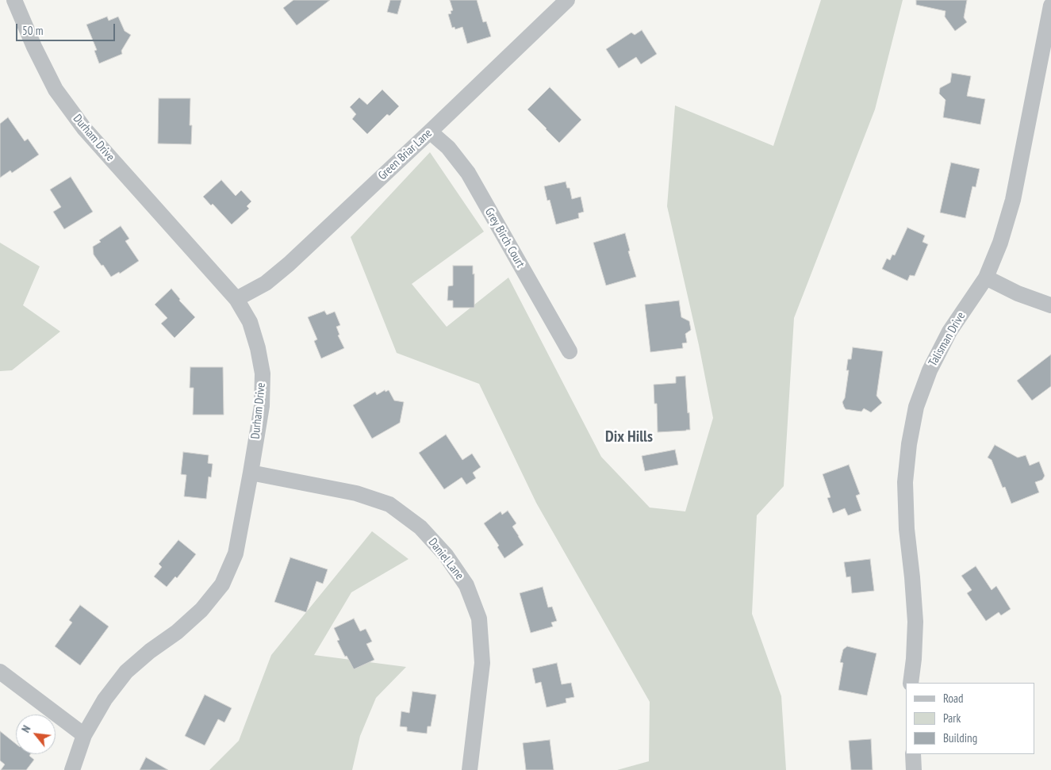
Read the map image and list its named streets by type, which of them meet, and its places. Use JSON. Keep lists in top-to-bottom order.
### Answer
{
  "streets": {
    "street": [
      "Durham Drive",
      "Green Briar Lane",
      "Grey Birch Court",
      "Talisman Drive",
      "Daniel Lane"
    ]
  },
  "crossings": [
    ["Durham Drive", "Green Briar Lane"],
    ["Durham Drive", "Daniel Lane"],
    ["Green Briar Lane", "Grey Birch Court"]
  ],
  "districts": ["Dix Hills"],
  "legend": ["Road", "Park", "Building"],
  "scale_bar": "50 m",
  "north": "top left"
}
